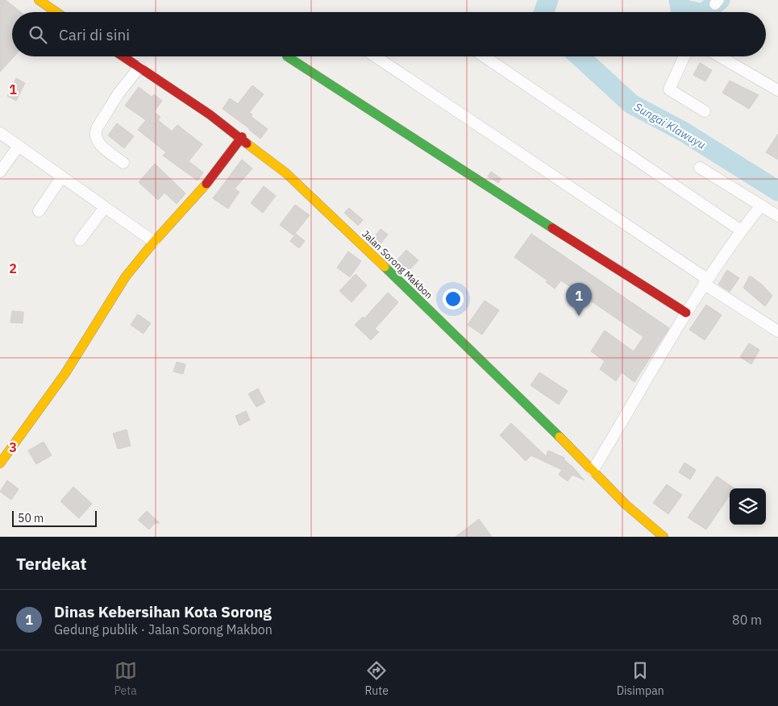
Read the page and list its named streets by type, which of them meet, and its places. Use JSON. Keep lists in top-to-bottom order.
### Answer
{
  "streets": {
    "main road": ["Jalan Sorong Makbon"]
  },
  "water": ["Sungai Klawuyu"],
  "scale_bar": "50 m",
  "page": {
    "search": "Cari di sini",
    "pins": "1",
    "scale": "50 m",
    "heading": "Terdekat",
    "list": [
      {
        "mark": "1",
        "name": "Dinas Kebersihan Kota Sorong",
        "note": "Gedung publik · Jalan Sorong Makbon",
        "value": "80 m"
      }
    ],
    "nav": ["Peta", "Rute", "Disimpan"]
  },
  "grid": {
    "rows": ["1", "2", "3"]
  }
}
